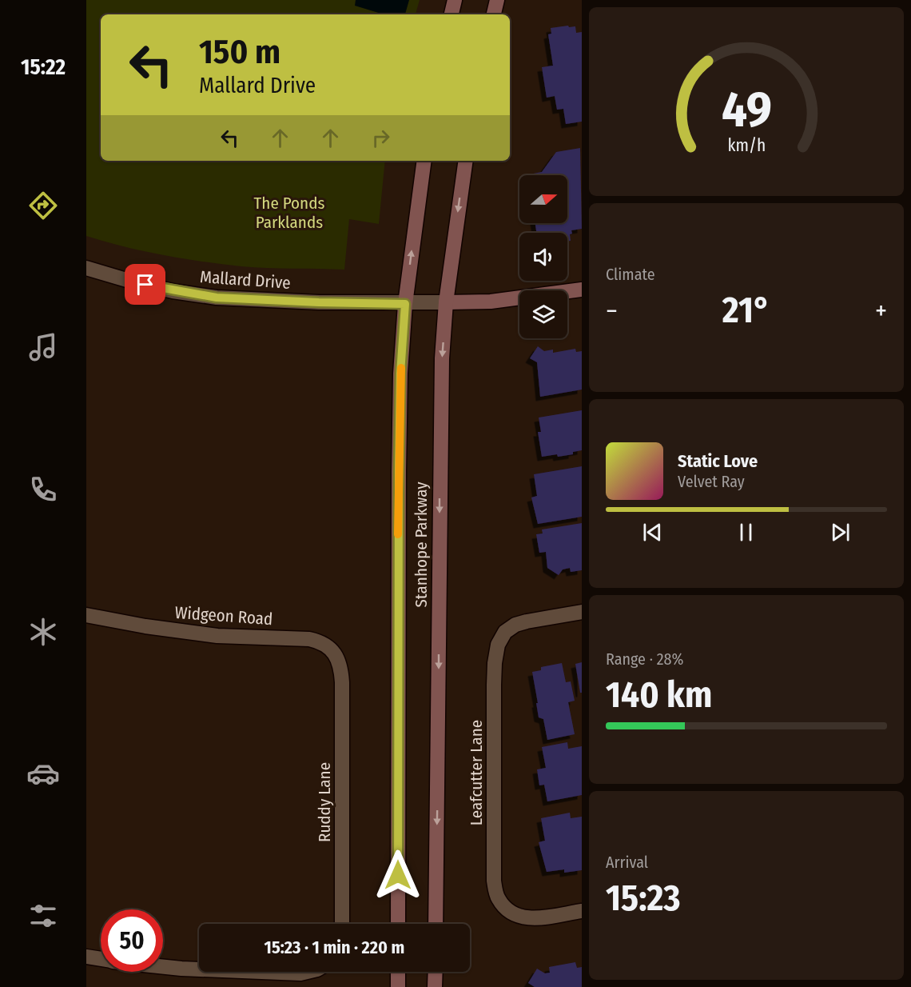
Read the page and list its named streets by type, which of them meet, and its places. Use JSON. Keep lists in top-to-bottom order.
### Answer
{
  "streets": {
    "main road": ["Stanhope Parkway"],
    "street": [
      "Mallard Drive",
      "Widgeon Road",
      "Leafcutter Lane",
      "Ruddy Lane"
    ]
  },
  "crossings": [
    ["Mallard Drive", "Stanhope Parkway"],
    ["Widgeon Road", "Ruddy Lane"]
  ],
  "parks": ["The Ponds Parklands"],
  "north": "right",
  "page": {
    "tabs": "15:22",
    "turn": ["150 m", "Mallard Drive"],
    "tile": [
      "Climate",
      ["Range · 28%", "140 km"],
      ["Arrival", "15:23"]
    ],
    "heat": ["−", "21°", "+"],
    "song": ["Static Love", "Velvet Ray"],
    "limit": "50",
    "trip": "15:23 · 1 min · 220 m",
    "gauge": ["49", "km/h"]
  }
}
